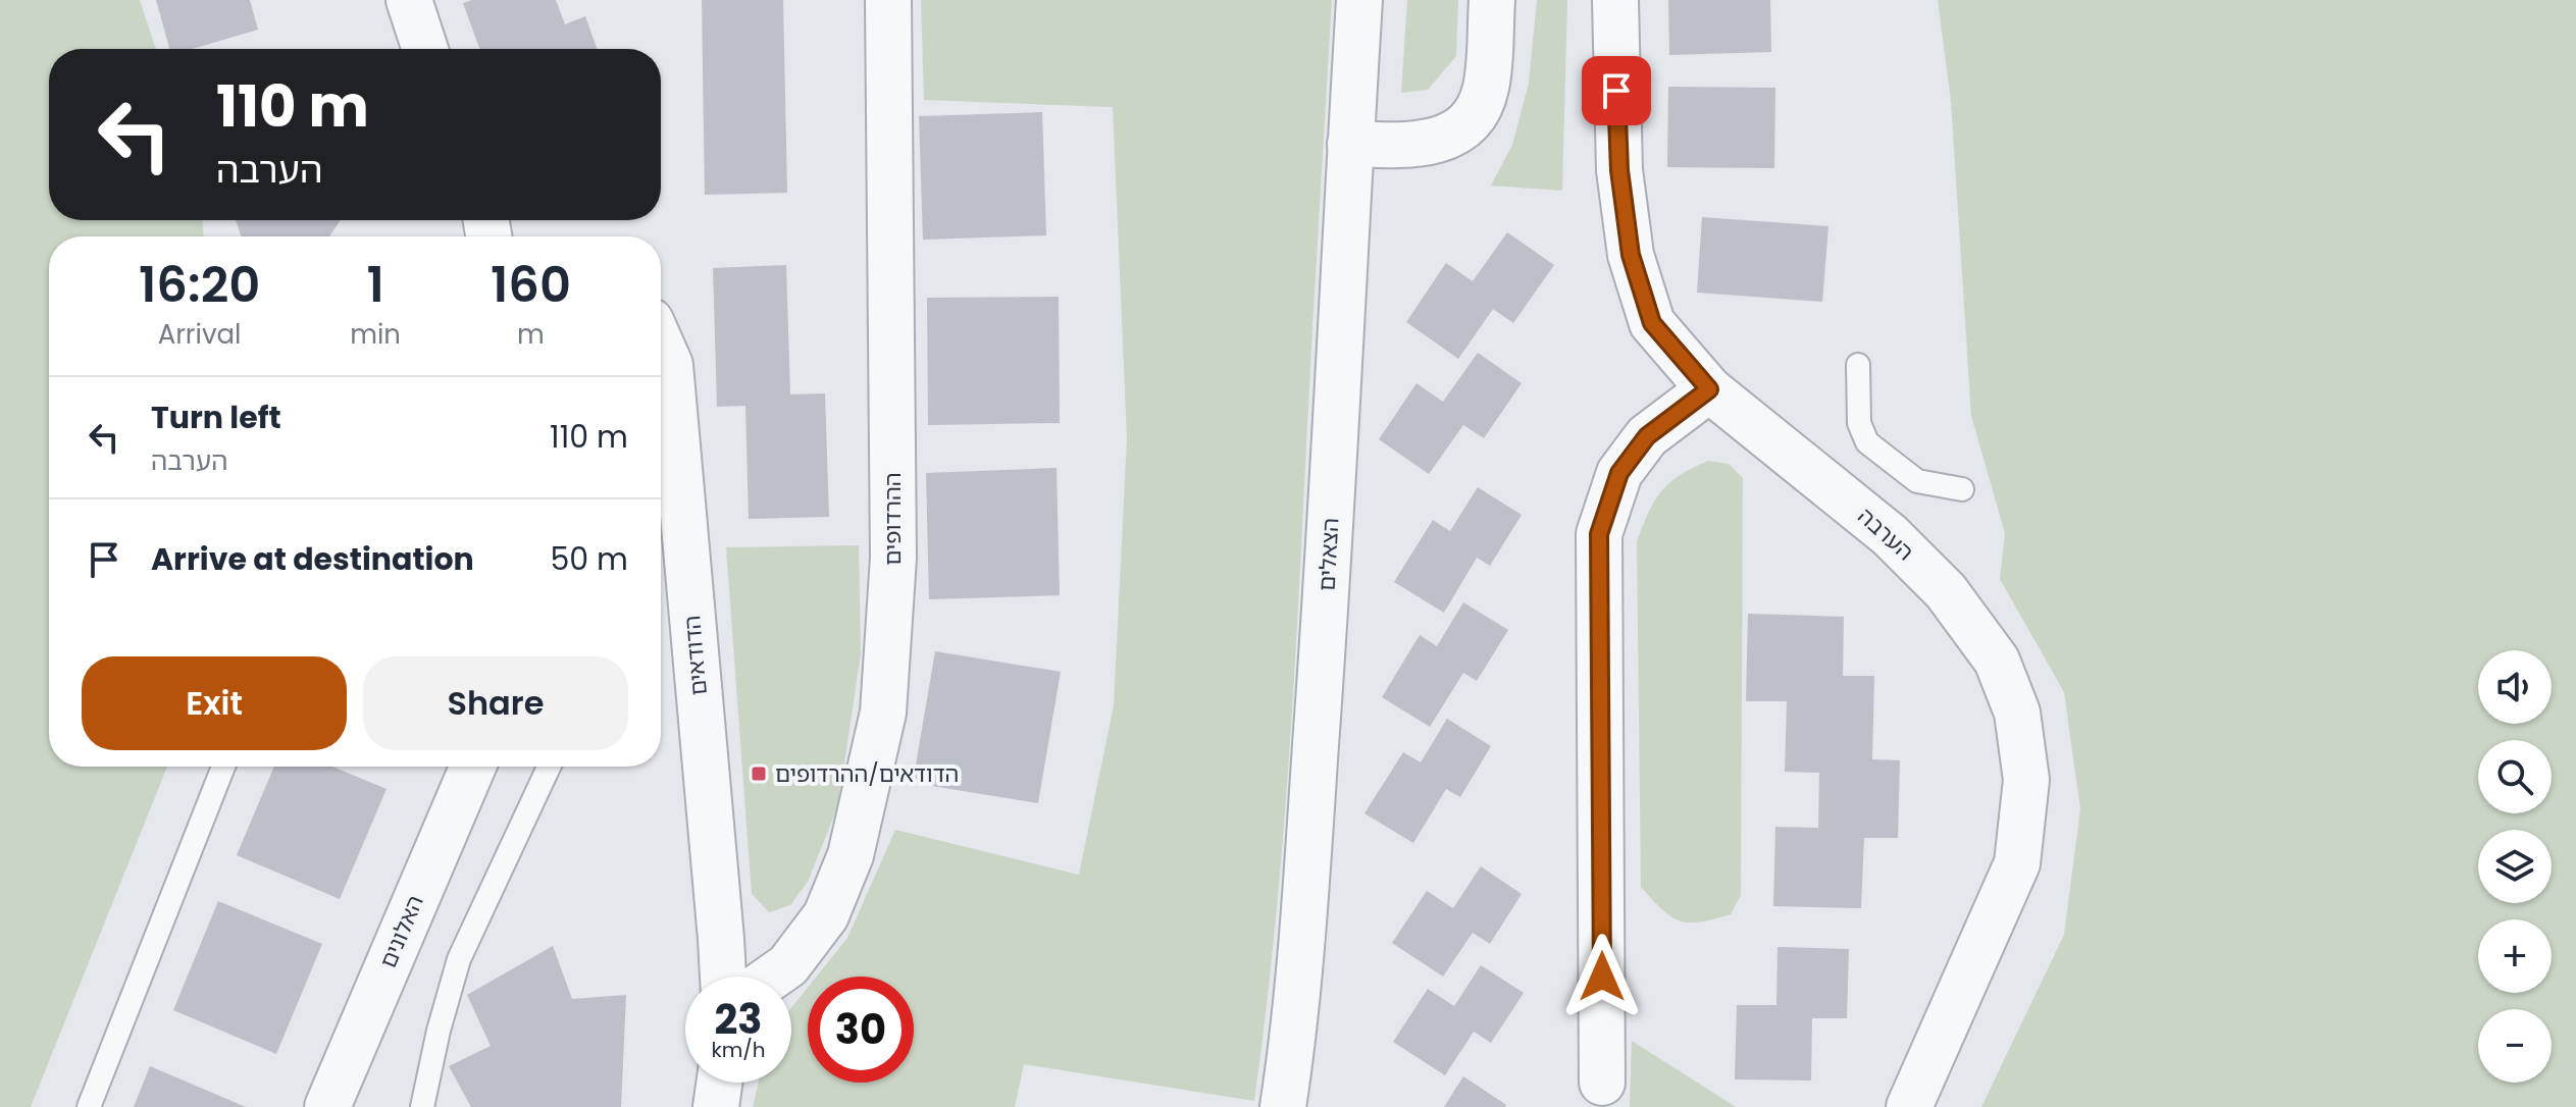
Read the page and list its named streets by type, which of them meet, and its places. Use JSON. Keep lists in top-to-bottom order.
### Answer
{
  "streets": {
    "street": [
      "ההרדופים",
      "הערבה",
      "הצאלים",
      "הדודאים",
      "האלונים"
    ]
  },
  "places": {
    "transit": ["הדודאים/ההרדופים"]
  },
  "page": {
    "turn": ["110 m", "הערבה"],
    "eta": [
      "16:20",
      "Arrival",
      "1",
      "min",
      "160",
      "m"
    ],
    "list": [
      {
        "name": "Turn left",
        "note": "הערבה",
        "value": "110 m"
      },
      {
        "name": "Arrive at destination",
        "value": "50 m"
      }
    ],
    "buttons": ["Exit", "Share"],
    "map_buttons": ["+", "−"],
    "speed": "23 km/h",
    "limit": "30"
  }
}
